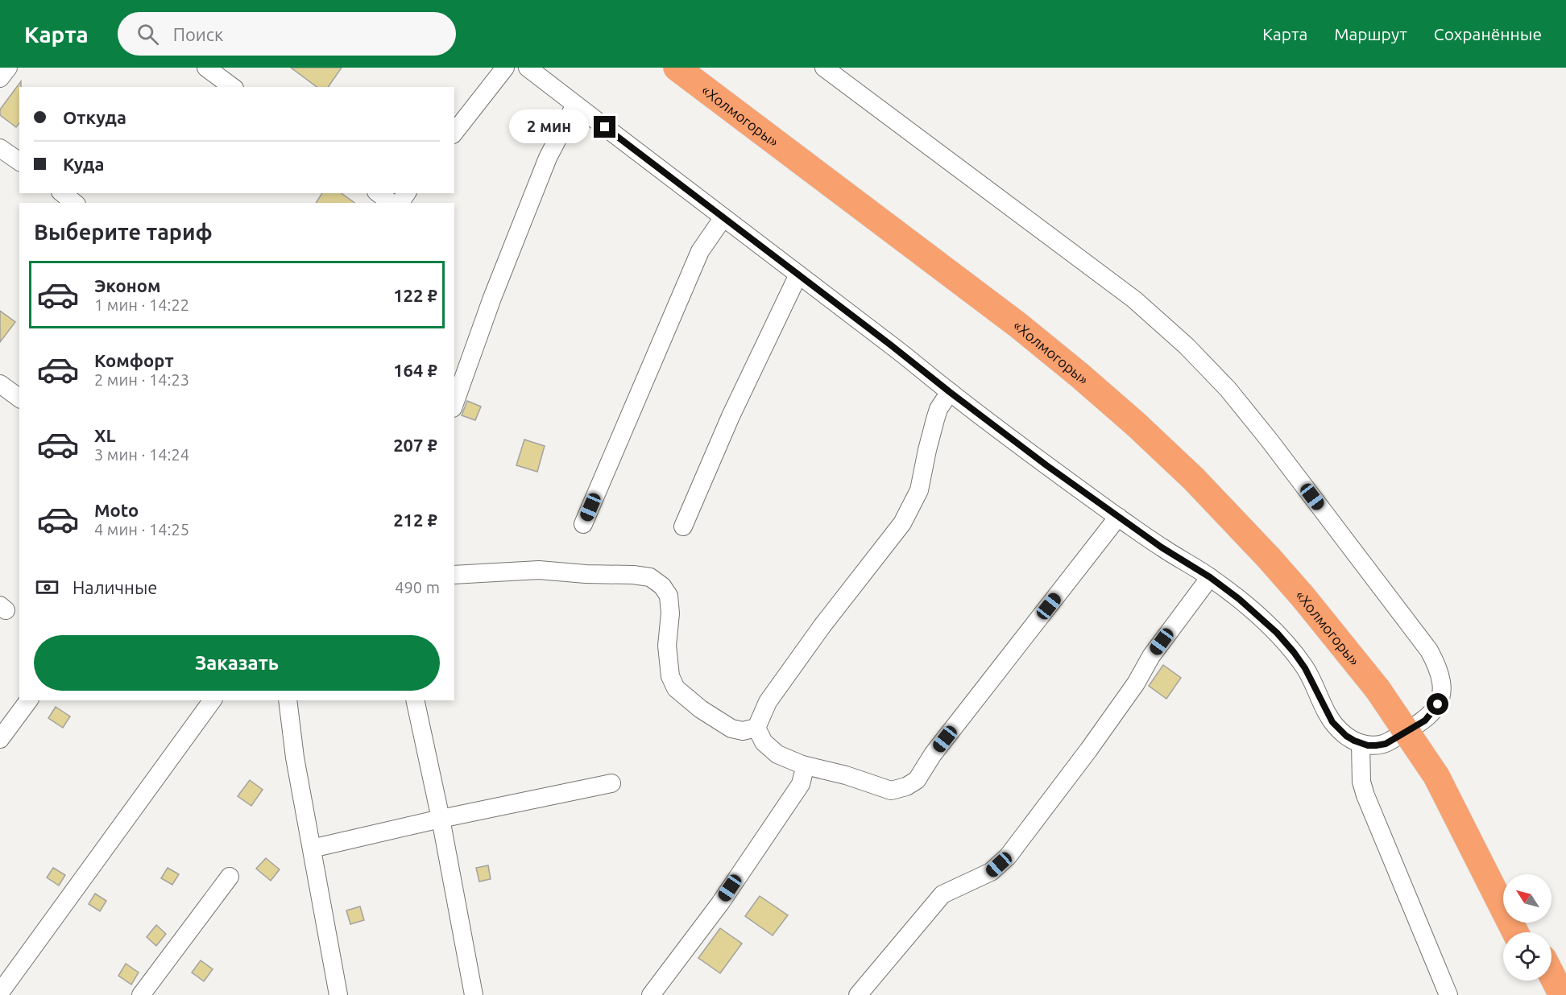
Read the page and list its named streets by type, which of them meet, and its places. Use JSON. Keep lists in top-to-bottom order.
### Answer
{
  "streets": {
    "highway": ["«Холмогоры»"]
  },
  "north": "top left",
  "page": {
    "header": "Карта",
    "search": "Поиск",
    "nav": ["Карта", "Маршрут", "Сохранённые"],
    "banner": ["Откуда", "Куда"],
    "bubble": "2 мин",
    "heading": "Выберите тариф",
    "list": [
      {
        "name": "Эконом",
        "note": "1 мин · 14:22",
        "value": "122 ₽"
      },
      {
        "name": "Комфорт",
        "note": "2 мин · 14:23",
        "value": "164 ₽"
      },
      {
        "name": "XL",
        "note": "3 мин · 14:24",
        "value": "207 ₽"
      },
      {
        "name": "Moto",
        "note": "4 мин · 14:25",
        "value": "212 ₽"
      }
    ],
    "pay": ["Наличные", "490 m"],
    "buttons": "Заказать"
  }
}
